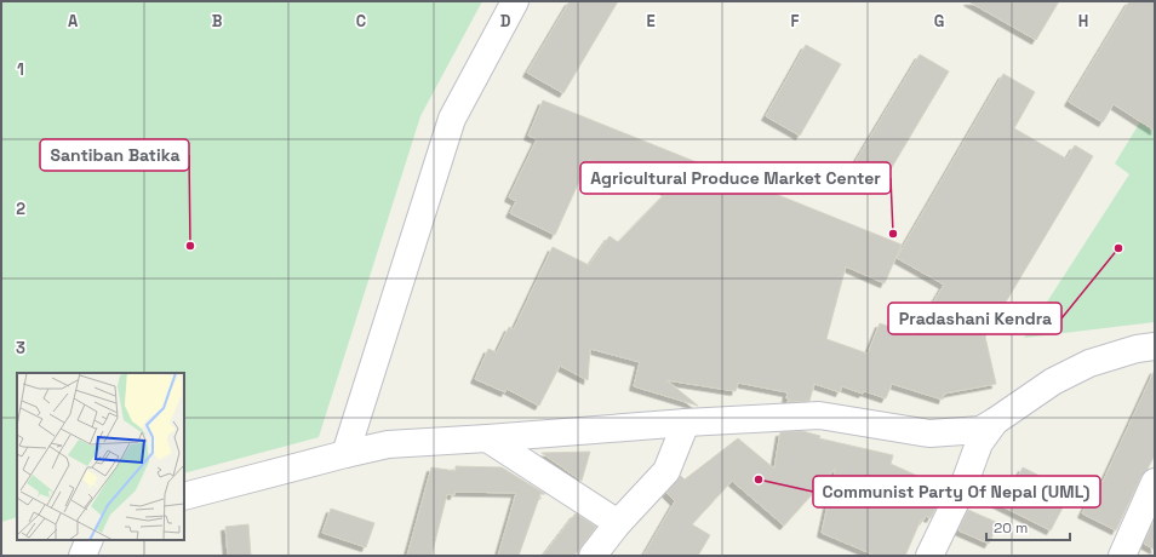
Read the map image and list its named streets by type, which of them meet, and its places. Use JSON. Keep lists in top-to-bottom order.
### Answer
{
  "places": [
    "Agricultural Produce Market Center",
    "Santiban Batika",
    "Pradashani Kendra",
    "Communist Party Of Nepal (UML)"
  ],
  "scale_bar": "20 m",
  "grid": {
    "columns": [
      "A",
      "B",
      "C",
      "D",
      "E",
      "F",
      "G",
      "H"
    ],
    "rows": ["1", "2", "3"]
  }
}
